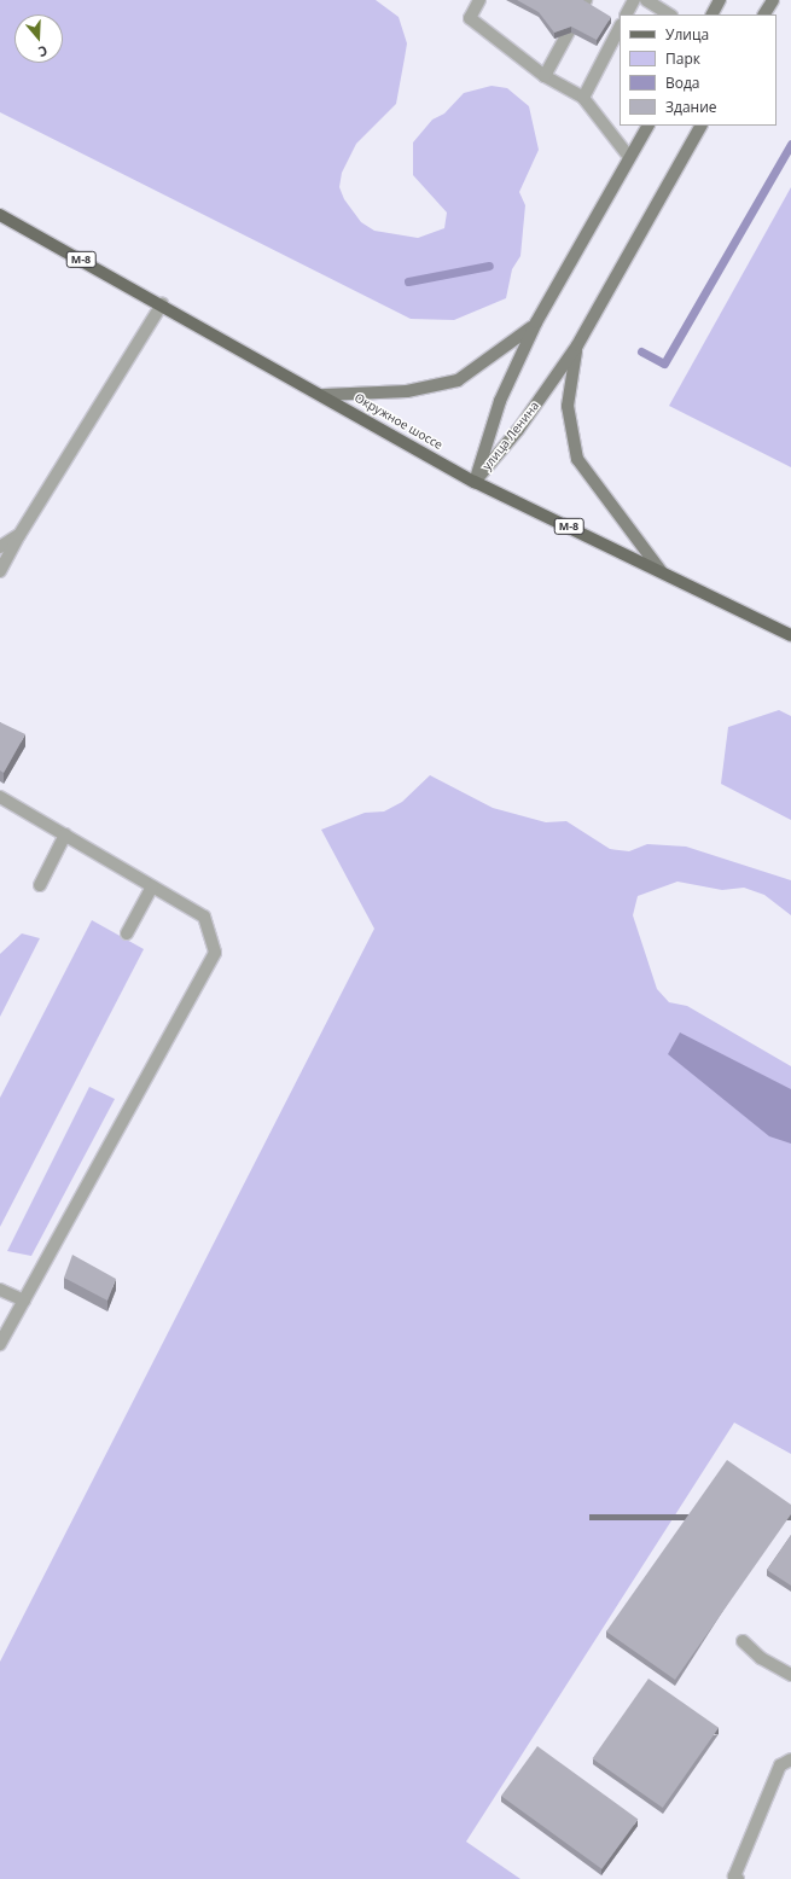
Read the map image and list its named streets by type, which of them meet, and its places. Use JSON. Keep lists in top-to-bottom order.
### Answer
{
  "streets": {
    "main road": ["М-8", "Окружное шоссе", "улица Ленина"]
  },
  "crossings": [
    ["Окружное шоссе", "улица Ленина"]
  ],
  "legend": [
    "Улица",
    "Парк",
    "Вода",
    "Здание"
  ],
  "north": "bottom"
}
